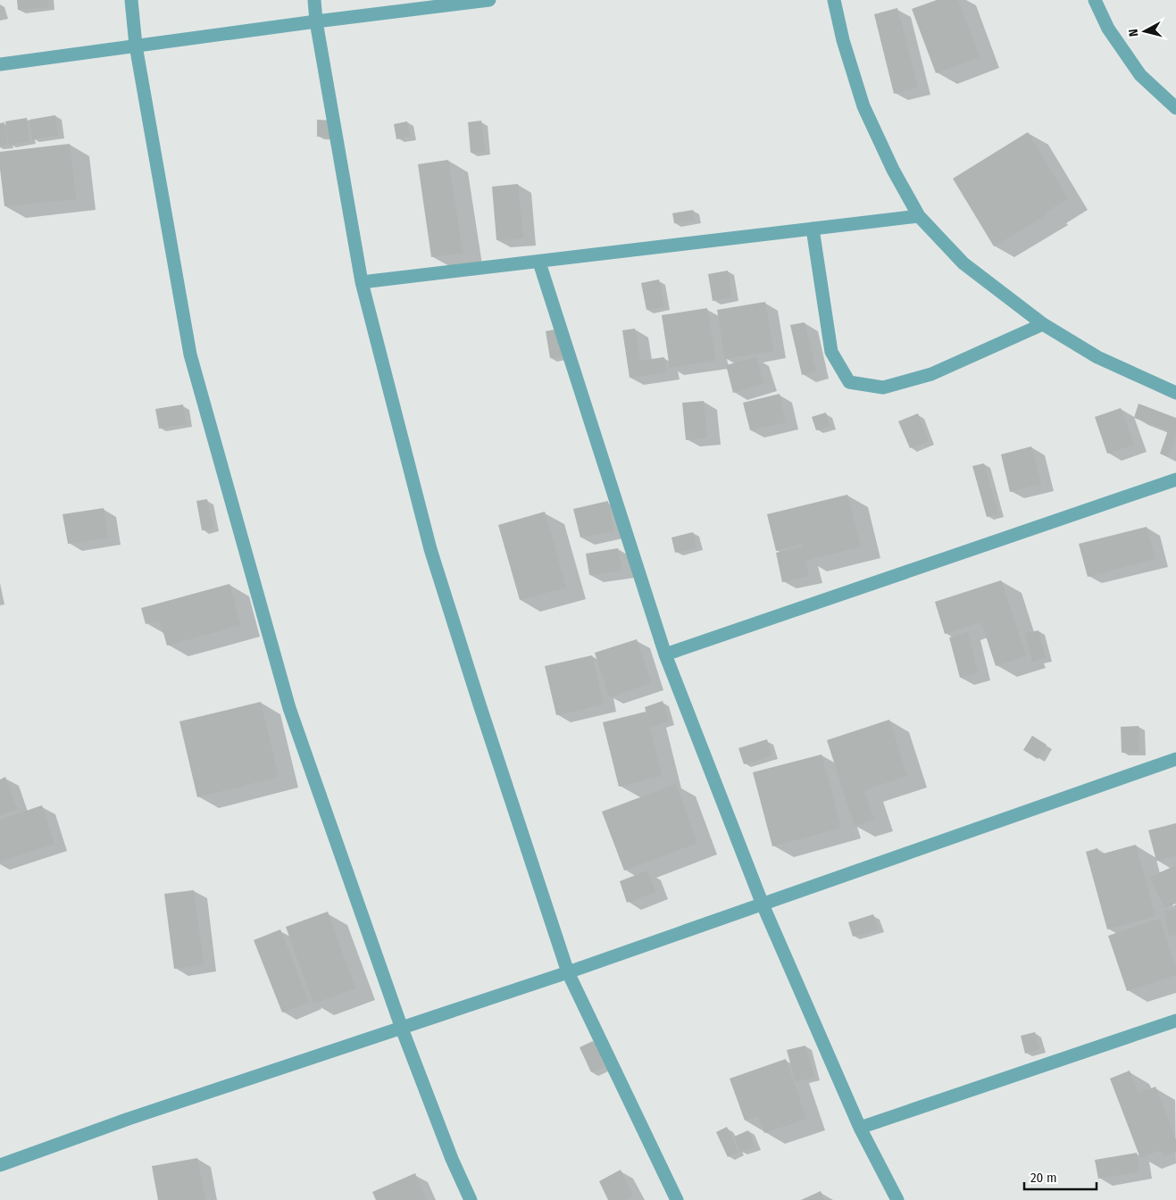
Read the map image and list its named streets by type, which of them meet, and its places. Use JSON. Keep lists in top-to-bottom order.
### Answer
{
  "scale_bar": "20 m",
  "north": "left"
}
